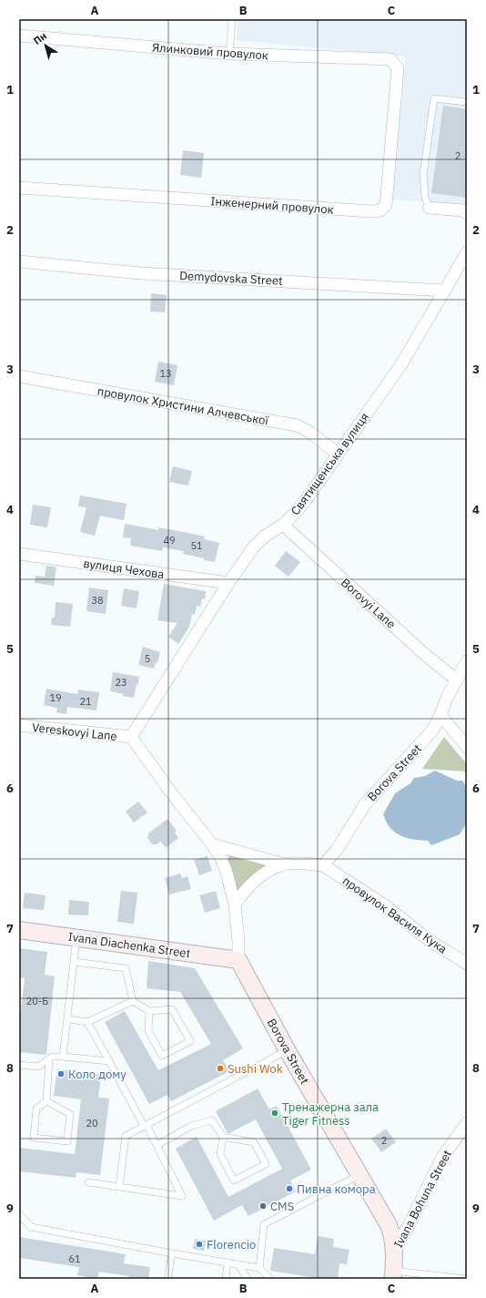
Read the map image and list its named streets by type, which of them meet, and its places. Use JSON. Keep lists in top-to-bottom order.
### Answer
{
  "streets": {
    "street": [
      "Ялинковий провулок",
      "Інженерний провулок",
      "Demydovska Street",
      "провулок Христини Алчевської",
      "Святищенська вулиця",
      "вулиця Чехова",
      "Borovyi Lane",
      "Vereskovyi Lane",
      "Borova Street",
      "провулок Василя Кука",
      "Ivana Diachenka Street",
      "Ivana Bohuna Street"
    ]
  },
  "crossings": [
    ["Ялинковий провулок", "Інженерний провулок"],
    ["Demydovska Street", "Святищенська вулиця"],
    ["провулок Христини Алчевської", "Святищенська вулиця"],
    ["Святищенська вулиця", "вулиця Чехова"],
    ["Святищенська вулиця", "Borovyi Lane"],
    ["Святищенська вулиця", "Vereskovyi Lane"],
    ["Святищенська вулиця", "Borova Street"],
    ["Borovyi Lane", "Borova Street"],
    ["Vereskovyi Lane", "Borova Street"],
    ["Borova Street", "провулок Василя Кука"],
    ["Borova Street", "Ivana Diachenka Street"],
    ["Borova Street", "Ivana Bohuna Street"]
  ],
  "places": [
    "Sushi Wok",
    "Коло дому",
    "Тренажерна зала Tiger Fitness",
    "Пивна комора",
    "CMS",
    "Florencio"
  ],
  "house_numbers": [
    "2",
    "13",
    "49",
    "51",
    "38",
    "5",
    "23",
    "19",
    "21",
    "20-Б",
    "20",
    "2",
    "61"
  ],
  "north": "top left",
  "grid": {
    "columns": ["A", "B", "C"],
    "rows": [
      "1",
      "2",
      "3",
      "4",
      "5",
      "6",
      "7",
      "8",
      "9"
    ]
  }
}
